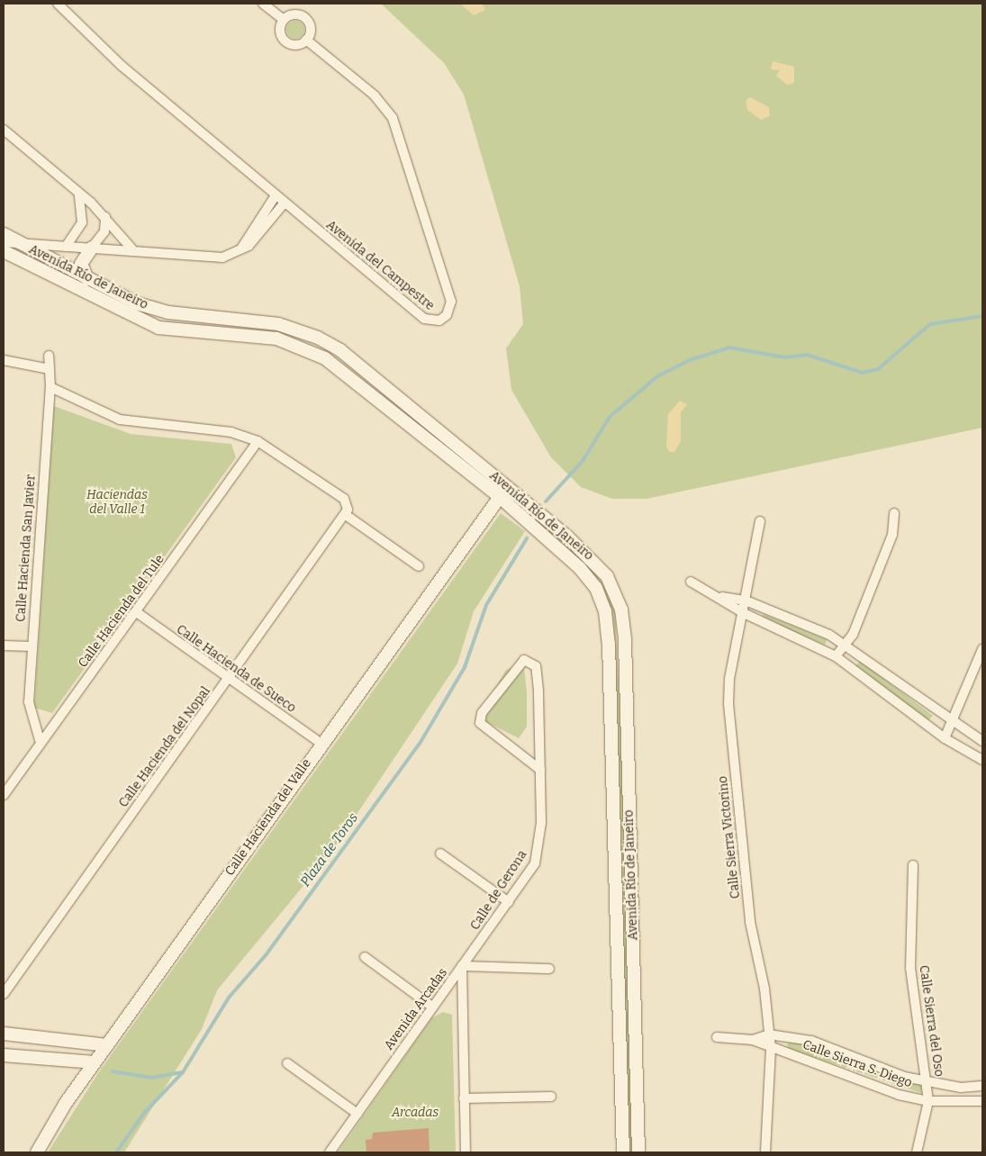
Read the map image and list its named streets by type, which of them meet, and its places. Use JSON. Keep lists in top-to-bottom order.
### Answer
{
  "streets": {
    "main road": ["Avenida Río de Janeiro", "Calle Hacienda del Valle"],
    "street": [
      "Avenida del Campestre",
      "Calle Hacienda San Javier",
      "Calle Hacienda del Tule",
      "Calle Hacienda de Sueco",
      "Calle Hacienda del Nopal",
      "Calle Sierra Victorino",
      "Calle de Gerona",
      "Avenida Arcadas",
      "Calle Sierra del Oso",
      "Calle Sierra S. Diego"
    ]
  },
  "crossings": [
    ["Avenida del Campestre", "Avenida Río de Janeiro"],
    ["Avenida Río de Janeiro", "Calle Hacienda del Valle"],
    ["Calle Hacienda San Javier", "Calle Hacienda del Tule"],
    ["Calle Hacienda del Tule", "Calle Hacienda de Sueco"],
    ["Calle Hacienda de Sueco", "Calle Hacienda del Nopal"],
    ["Calle Hacienda de Sueco", "Calle Hacienda del Valle"],
    ["Calle Sierra Victorino", "Calle Sierra S. Diego"],
    ["Calle de Gerona", "Avenida Arcadas"],
    ["Calle Sierra del Oso", "Calle Sierra S. Diego"]
  ],
  "water": ["Plaza de Toros"],
  "parks": ["Haciendas del Valle 1", "Arcadas"]
}
